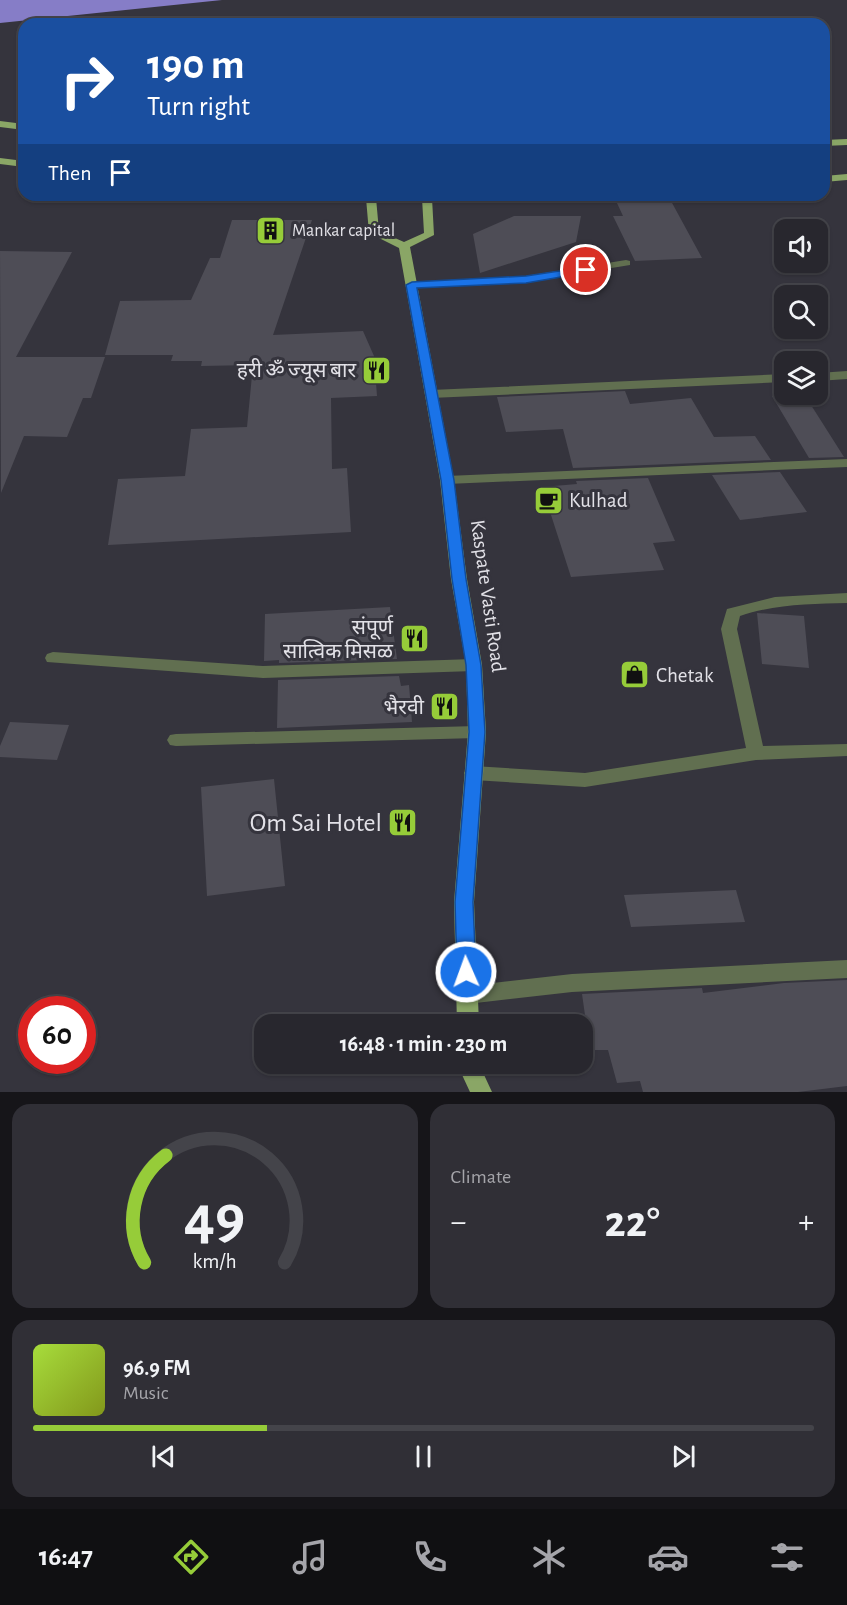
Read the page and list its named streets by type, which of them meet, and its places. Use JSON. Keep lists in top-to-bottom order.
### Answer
{
  "streets": {
    "main road": ["Kaspate Vasti Road"]
  },
  "places": {
    "building": ["Mankar capital"],
    "restaurant": [
      "हरी ॐ ज्यूस बार",
      "संपूर्ण सात्विक मिसळ",
      "भैरवी",
      "Om Sai Hotel"
    ],
    "cafe": ["Kulhad"],
    "shop": ["Chetak"]
  },
  "page": {
    "turn": ["190 m", "Turn right"],
    "then": "Then",
    "limit": "60",
    "trip": "16:48 · 1 min · 230 m",
    "tile": "Climate",
    "heat": ["−", "22°", "+"],
    "song": ["96.9 FM", "Music"],
    "tabs": "16:47",
    "gauge": ["49", "km/h"]
  }
}
